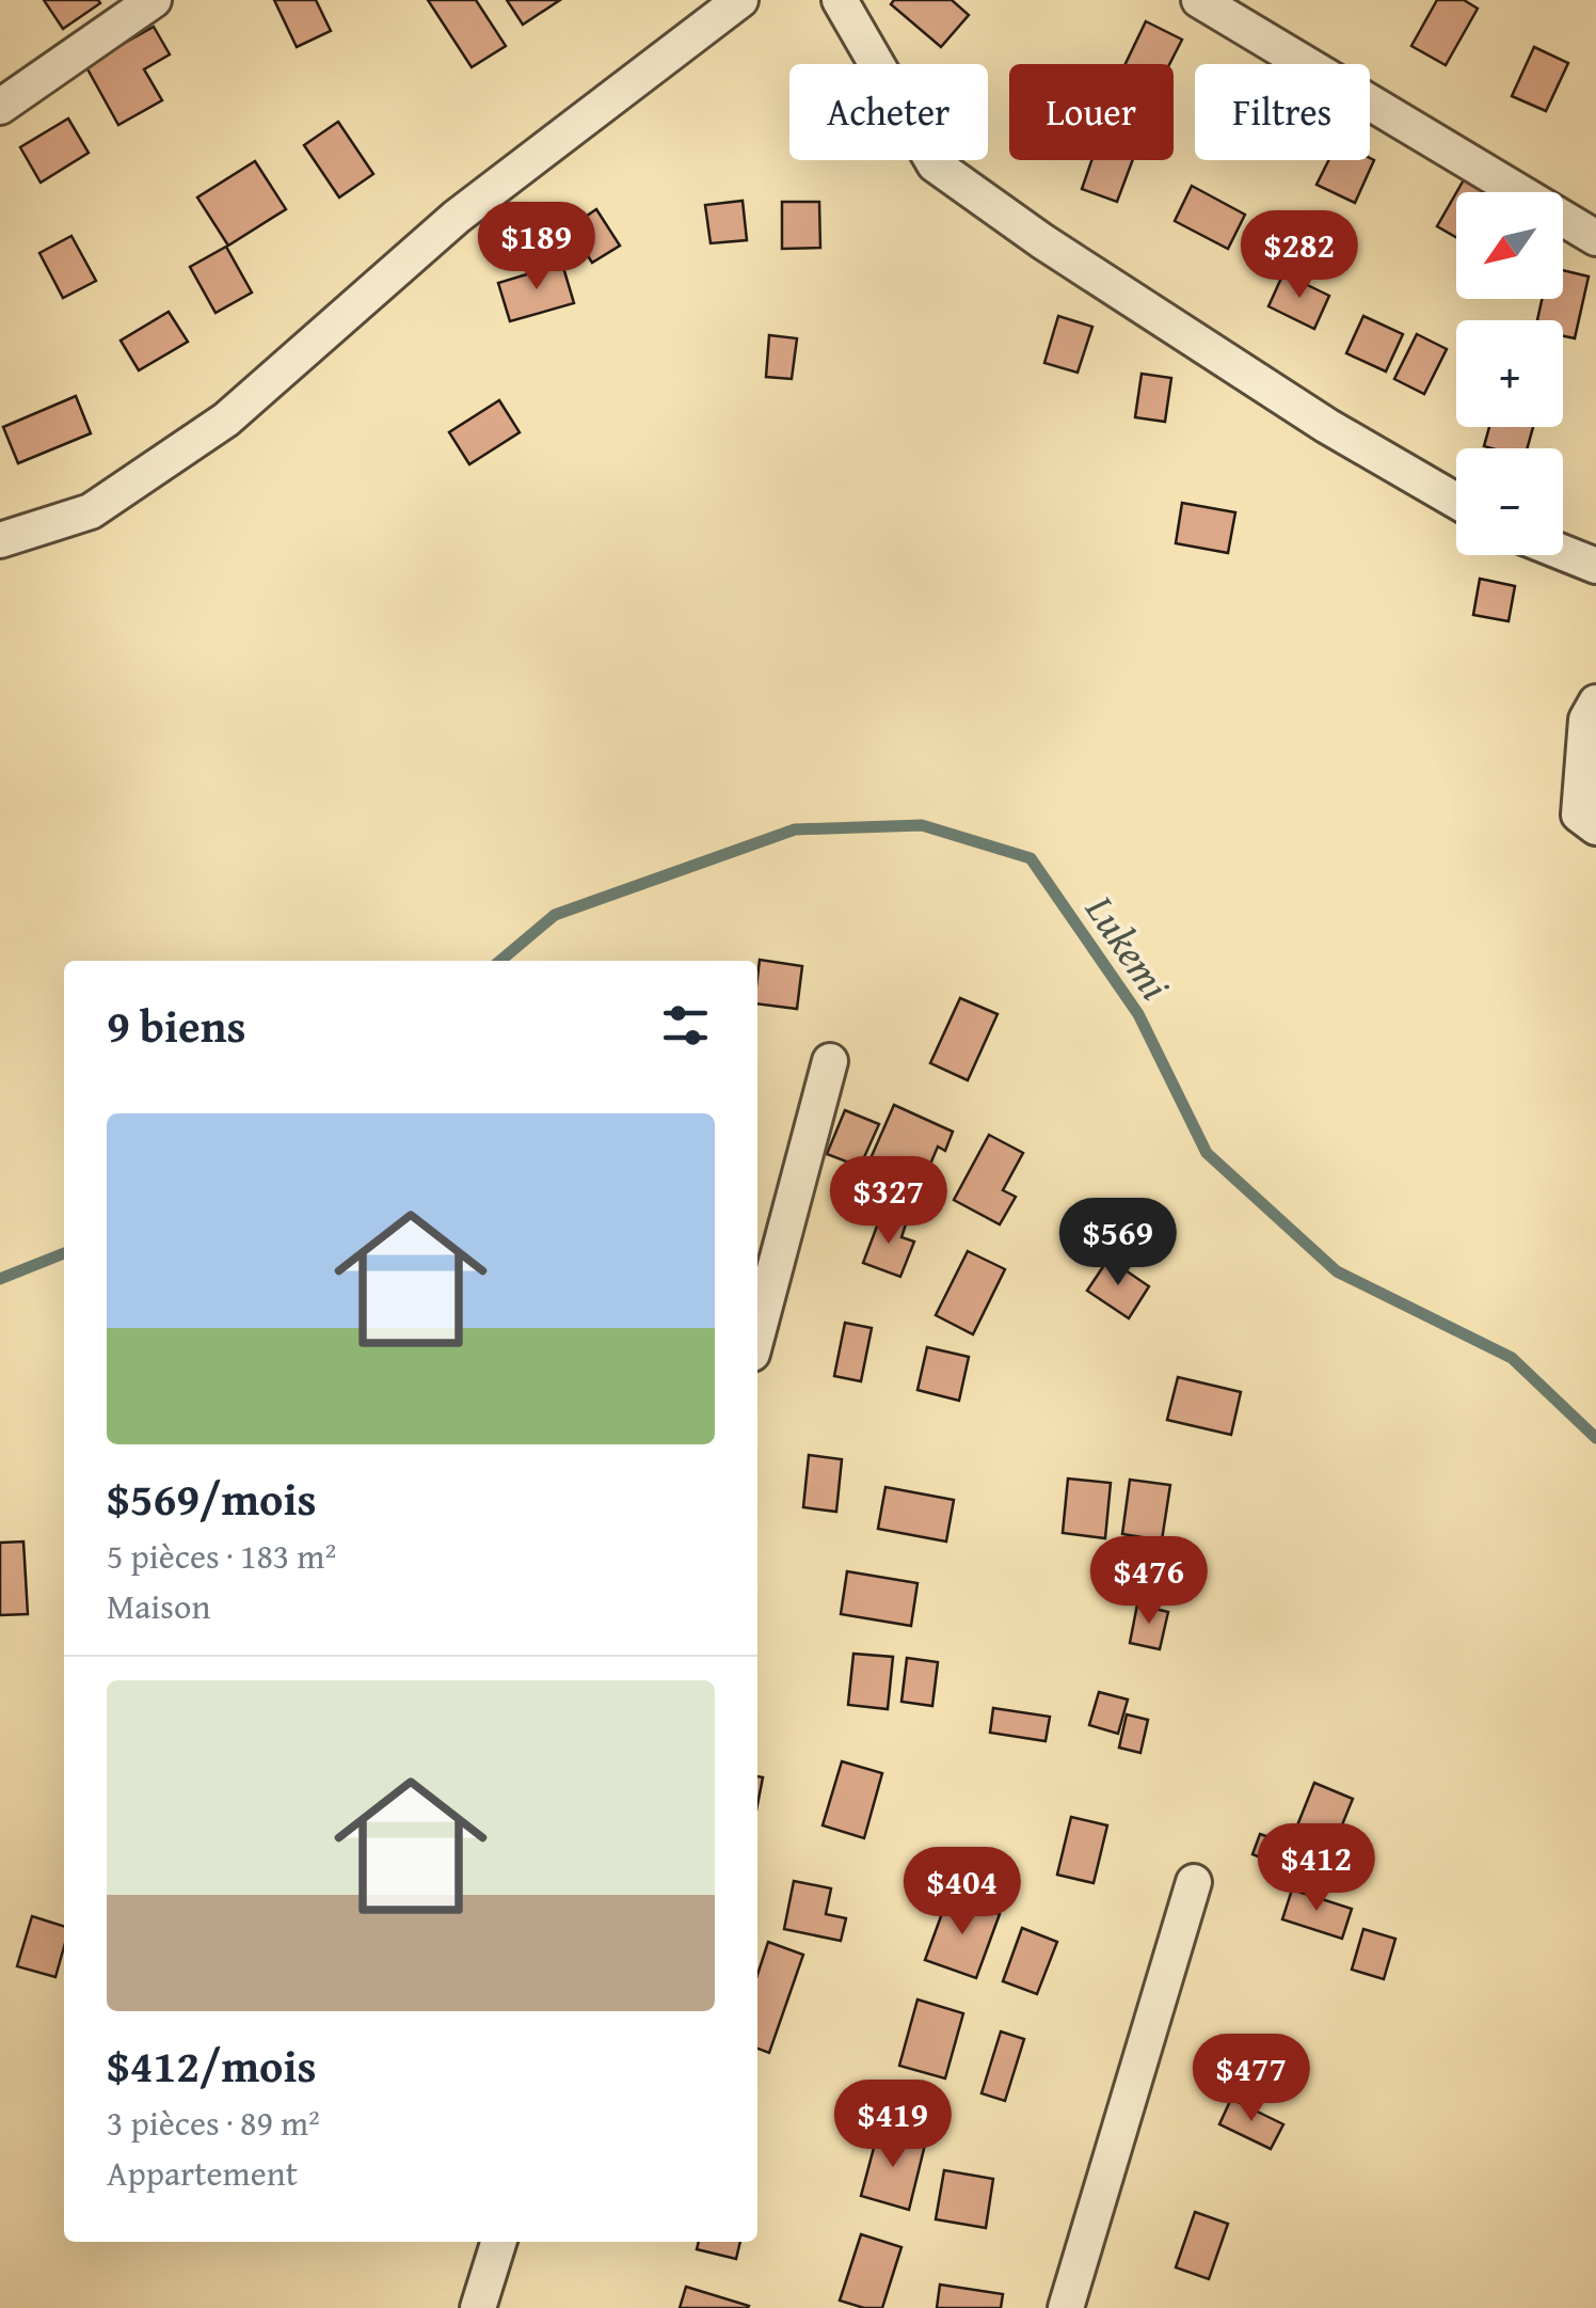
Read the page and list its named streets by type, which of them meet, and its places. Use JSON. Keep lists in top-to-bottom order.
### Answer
{
  "water": ["Lukemi"],
  "north": "bottom left",
  "page": {
    "chip": ["Acheter", "Louer", "Filtres"],
    "map_buttons": ["+", "−"],
    "price": [
      "$189",
      "$282",
      "$327",
      "$569",
      "$476",
      "$412",
      "$404",
      "$477",
      "$419"
    ],
    "heading": "9 biens",
    "list": [
      {
        "name": "$569/mois",
        "note": "5 pièces · 183 m² · Maison"
      },
      {
        "name": "$412/mois",
        "note": "3 pièces · 89 m² · Appartement"
      }
    ]
  }
}
